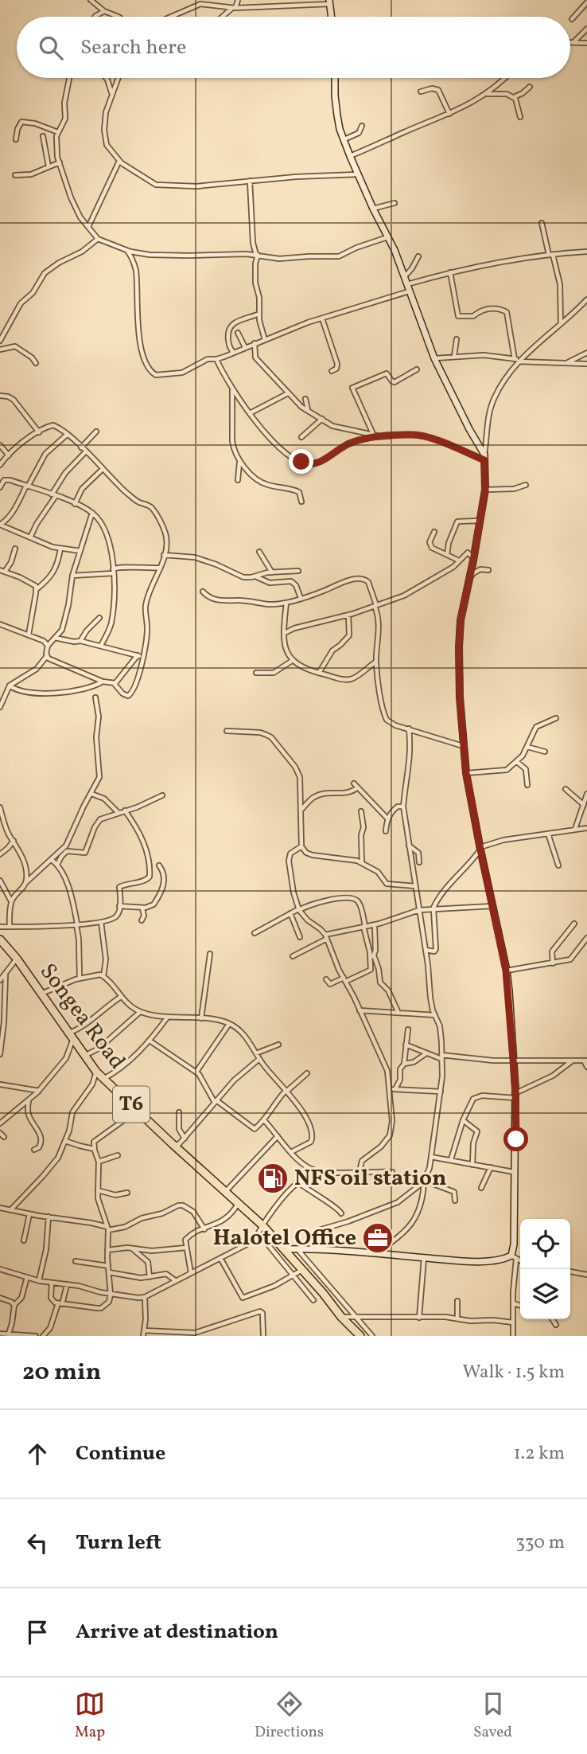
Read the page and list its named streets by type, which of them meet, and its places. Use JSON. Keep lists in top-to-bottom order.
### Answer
{
  "streets": {
    "highway": ["Songea Road", "T6"]
  },
  "crossings": [
    ["Songea Road", "T6"]
  ],
  "places": {
    "fuel station": ["NFS oil station"],
    "office": ["Halotel Office"]
  },
  "page": {
    "search": "Search here",
    "heading": ["20 min", "Walk · 1.5 km"],
    "list": [
      ["Continue", "1.2 km"],
      ["Turn left", "330 m"],
      "Arrive at destination"
    ],
    "nav": ["Map", "Directions", "Saved"]
  }
}
